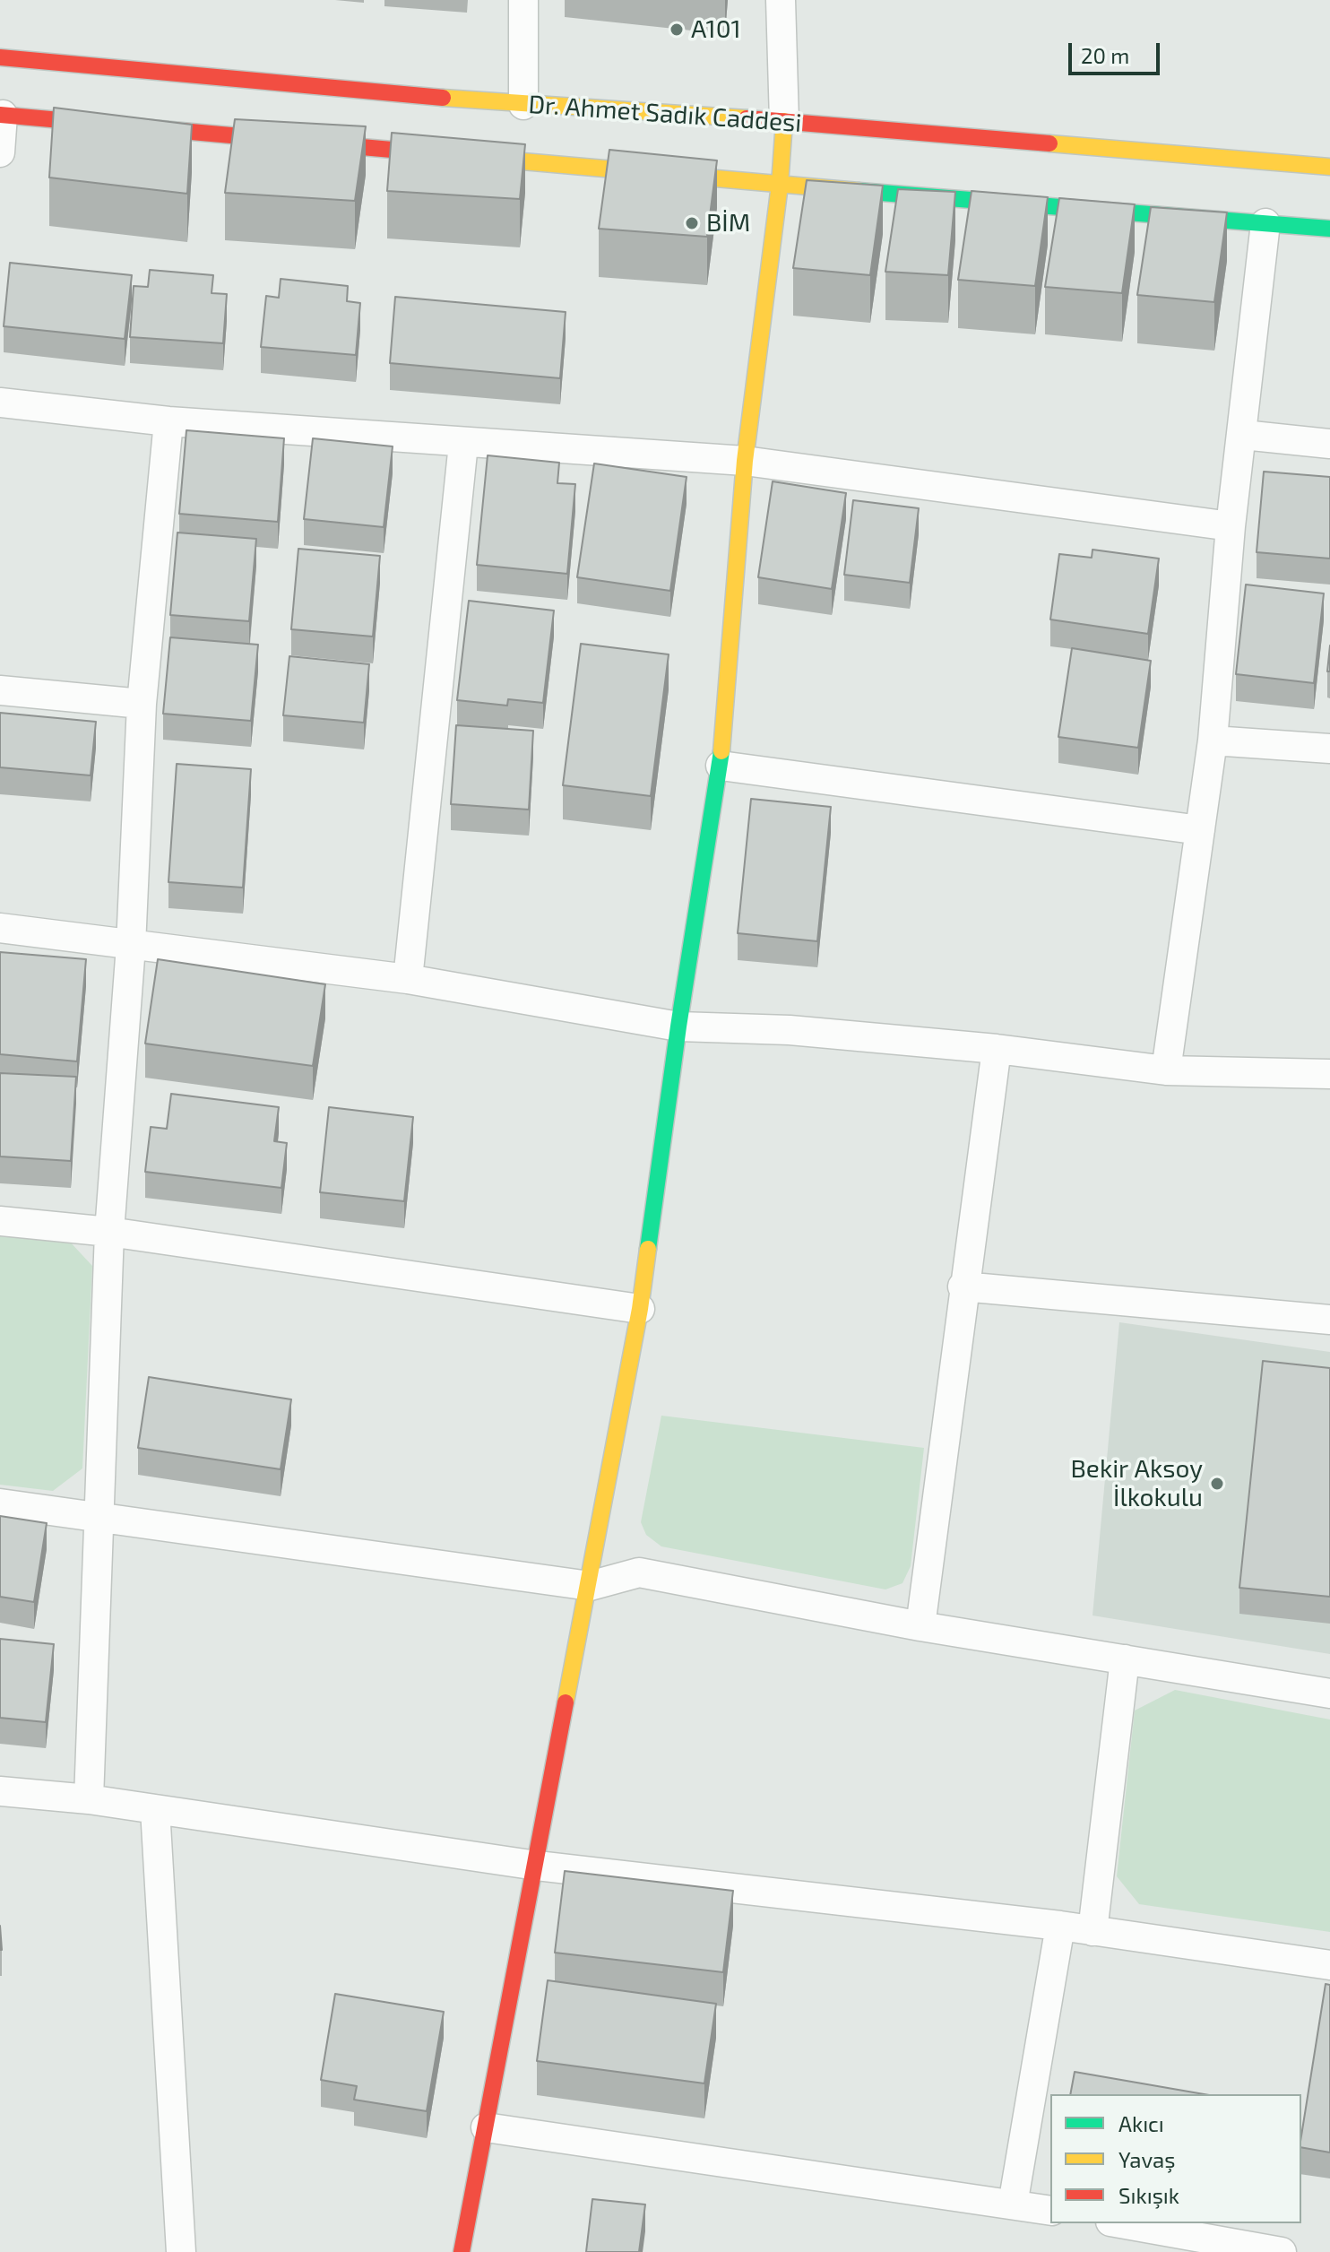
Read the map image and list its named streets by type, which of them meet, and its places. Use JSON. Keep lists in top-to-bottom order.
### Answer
{
  "streets": {
    "street": ["Dr. Ahmet Sadık Caddesi"]
  },
  "places": ["A101", "BİM", "Bekir Aksoy İlkokulu"],
  "legend": ["Akıcı", "Yavaş", "Sıkışık"],
  "scale_bar": "20 m"
}
